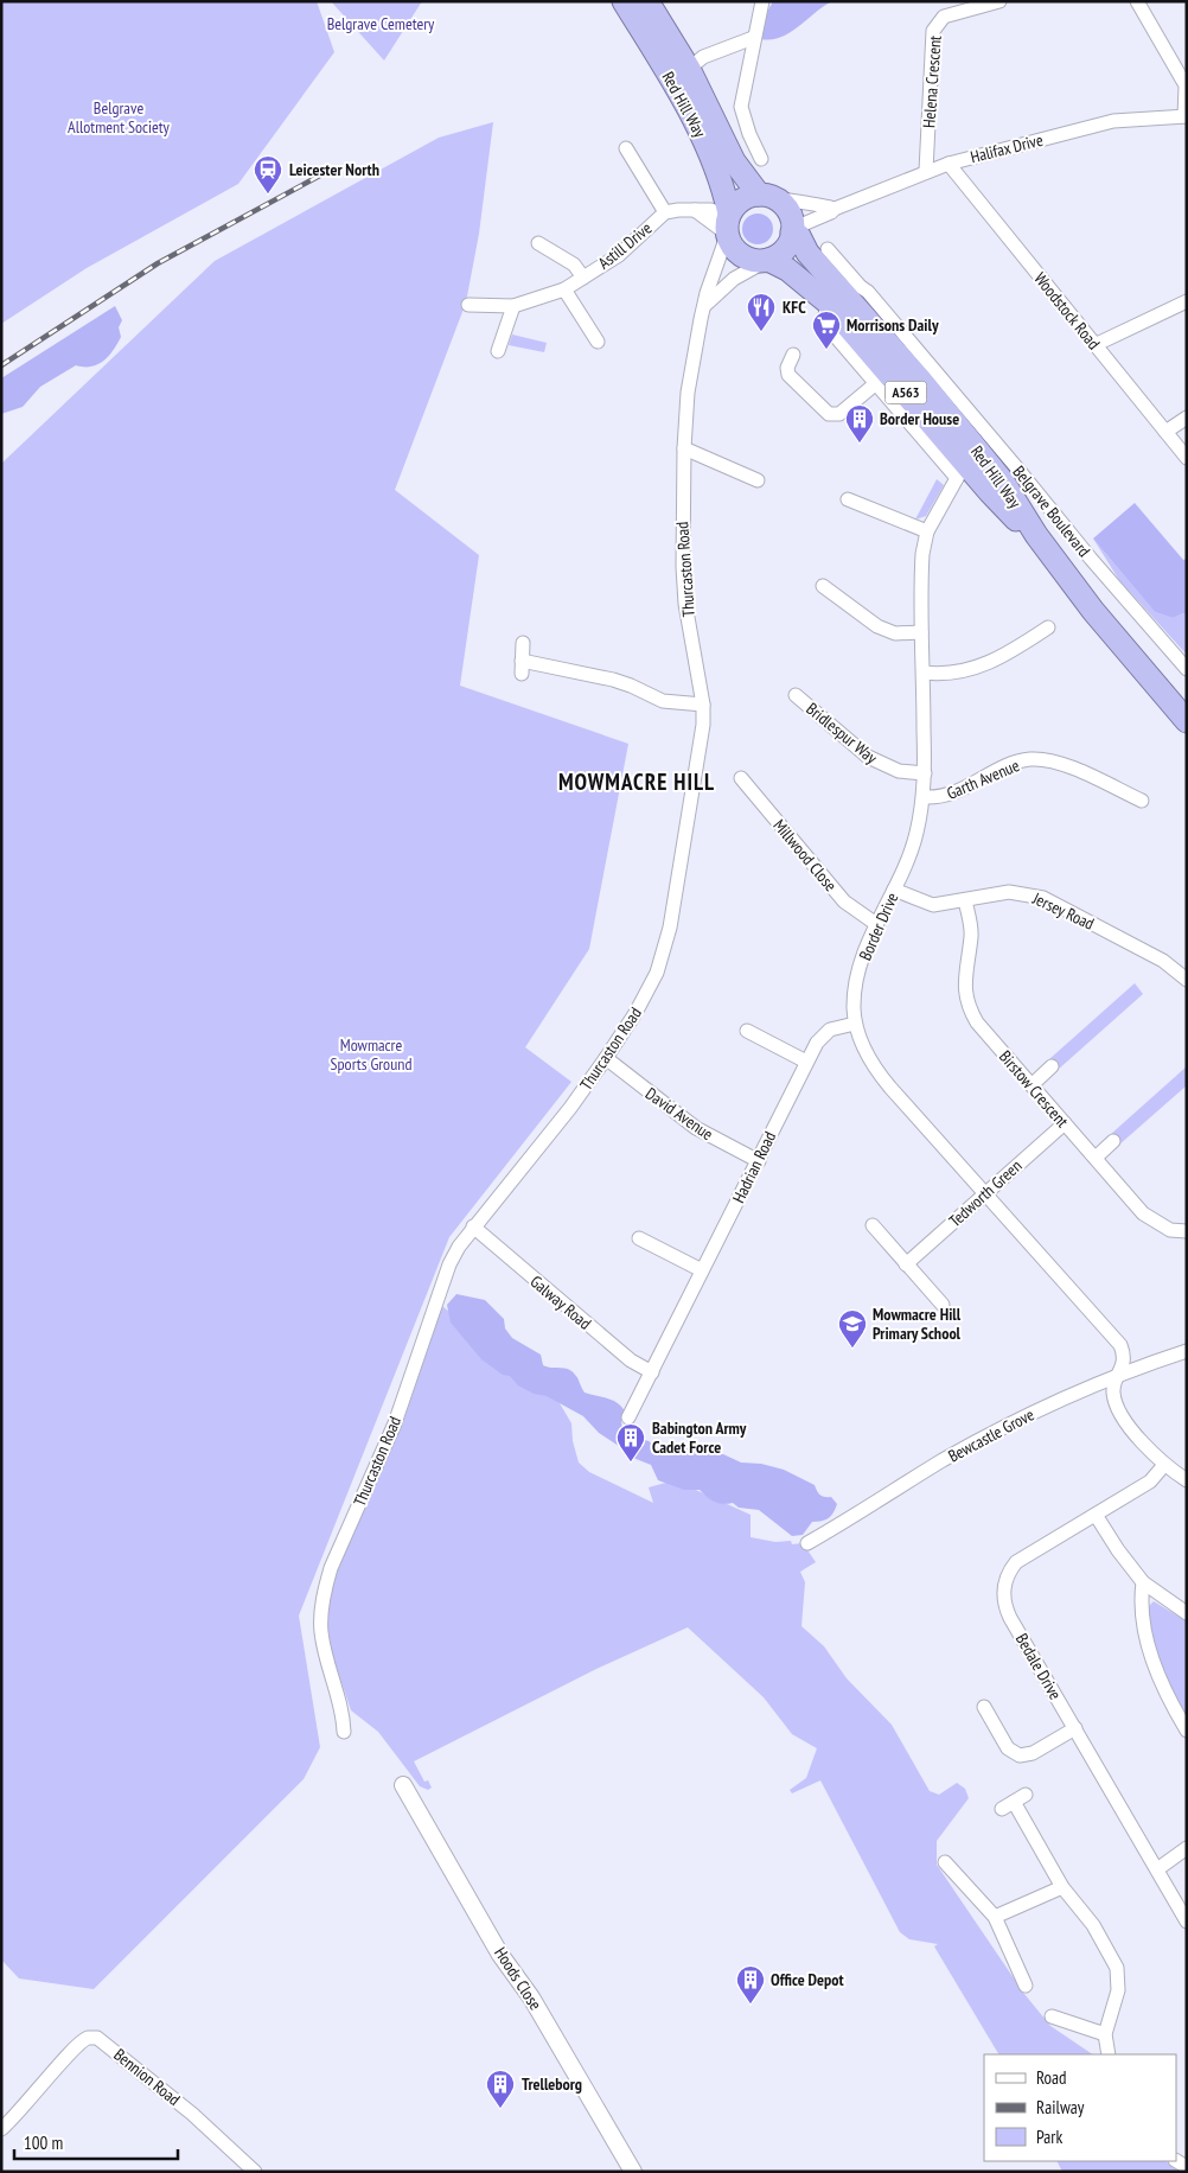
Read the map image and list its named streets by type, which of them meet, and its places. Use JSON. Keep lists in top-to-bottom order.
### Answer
{
  "streets": {
    "highway": ["Red Hill Way", "A563"],
    "street": [
      "Helena Crescent",
      "Halifax Drive",
      "Astill Drive",
      "Woodstock Road",
      "Belgrave Boulevard",
      "Thurcaston Road",
      "Bridlespur Way",
      "Garth Avenue",
      "Millwood Close",
      "Jersey Road",
      "Border Drive",
      "Birstow Crescent",
      "David Avenue",
      "Hadrian Road",
      "Tedworth Green",
      "Galway Road",
      "Bewcastle Grove",
      "Bedale Drive",
      "Hoods Close",
      "Bennion Road"
    ]
  },
  "crossings": [
    ["Helena Crescent", "Halifax Drive"],
    ["Red Hill Way", "Halifax Drive"],
    ["Red Hill Way", "Astill Drive"],
    ["Red Hill Way", "Belgrave Boulevard"],
    ["Red Hill Way", "Border Drive"],
    ["Halifax Drive", "Astill Drive"],
    ["Halifax Drive", "Woodstock Road"],
    ["Thurcaston Road", "David Avenue"],
    ["Thurcaston Road", "Galway Road"],
    ["Bridlespur Way", "Border Drive"],
    ["Garth Avenue", "Border Drive"],
    ["Millwood Close", "Border Drive"],
    ["Jersey Road", "Border Drive"],
    ["Jersey Road", "Birstow Crescent"],
    ["Border Drive", "Hadrian Road"],
    ["Border Drive", "Tedworth Green"],
    ["Border Drive", "Bewcastle Grove"],
    ["Border Drive", "Bedale Drive"],
    ["Birstow Crescent", "Tedworth Green"],
    ["David Avenue", "Hadrian Road"],
    ["Hadrian Road", "Galway Road"]
  ],
  "districts": ["MOWMACRE HILL"],
  "parks": ["Belgrave Cemetery", "Belgrave Allotment Society", "Mowmacre Sports Ground"],
  "places": {
    "station": ["Leicester North"],
    "restaurant": ["KFC"],
    "supermarket": ["Morrisons Daily"],
    "building": [
      "Border House",
      "Babington Army Cadet Force",
      "Office Depot",
      "Trelleborg"
    ],
    "school or university": ["Mowmacre Hill Primary School"]
  },
  "legend": ["Road", "Railway", "Park"],
  "scale_bar": "100 m"
}
